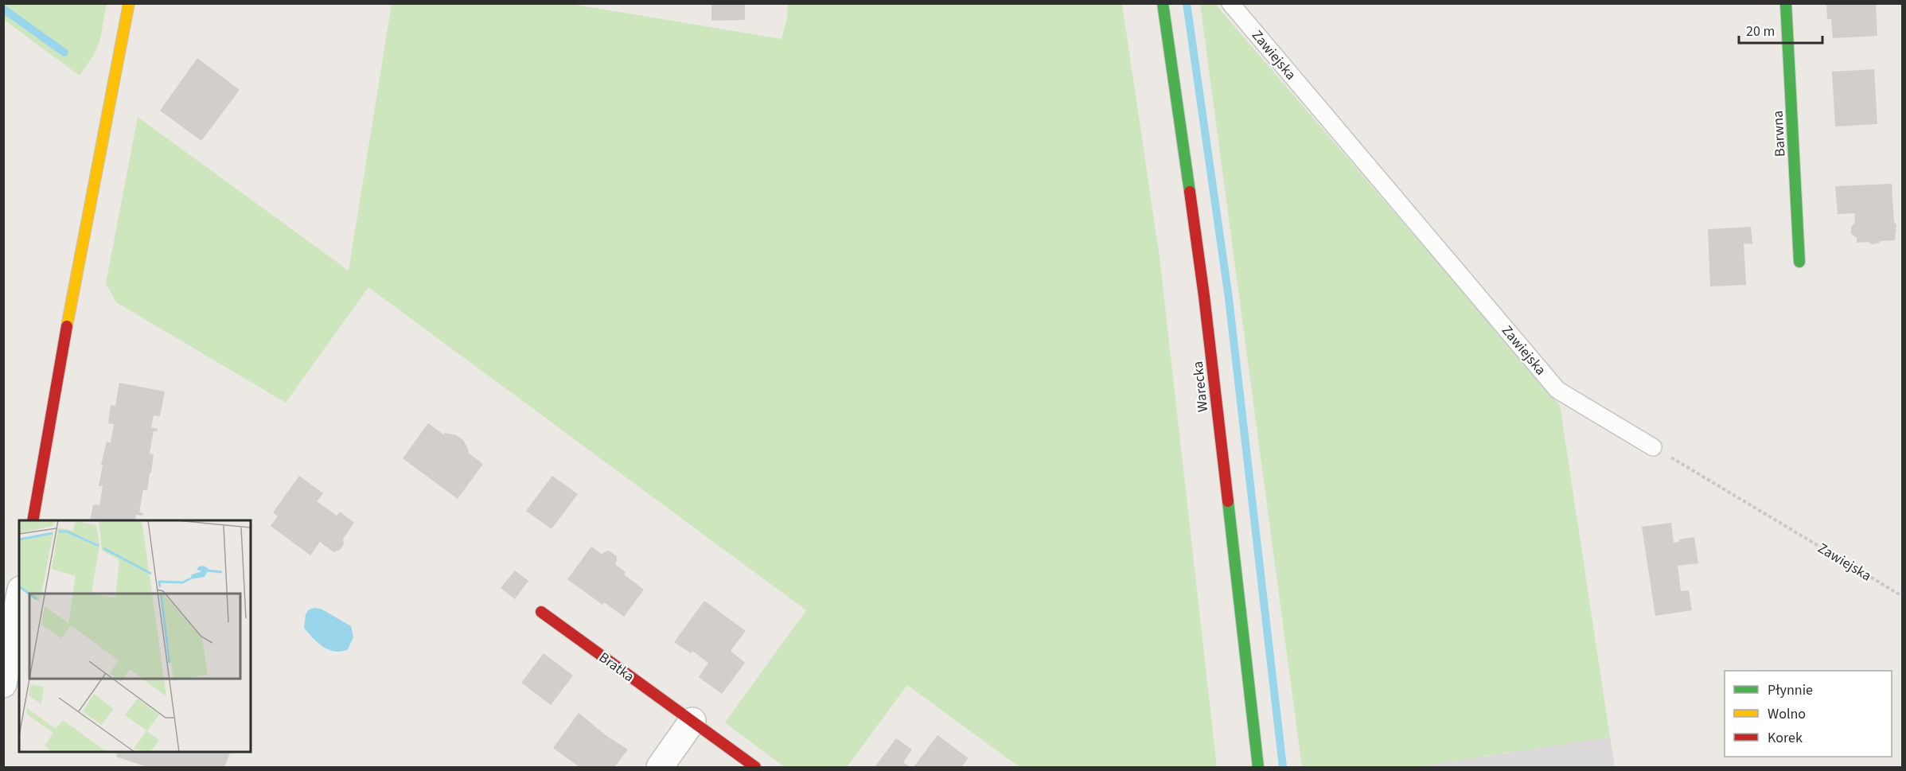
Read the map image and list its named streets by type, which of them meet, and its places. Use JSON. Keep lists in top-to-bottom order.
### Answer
{
  "streets": {
    "street": ["Barwna", "Warecka", "Bratka"],
    "lane": ["Zawiejska"]
  },
  "legend": ["Płynnie", "Wolno", "Korek"],
  "scale_bar": "20 m"
}
